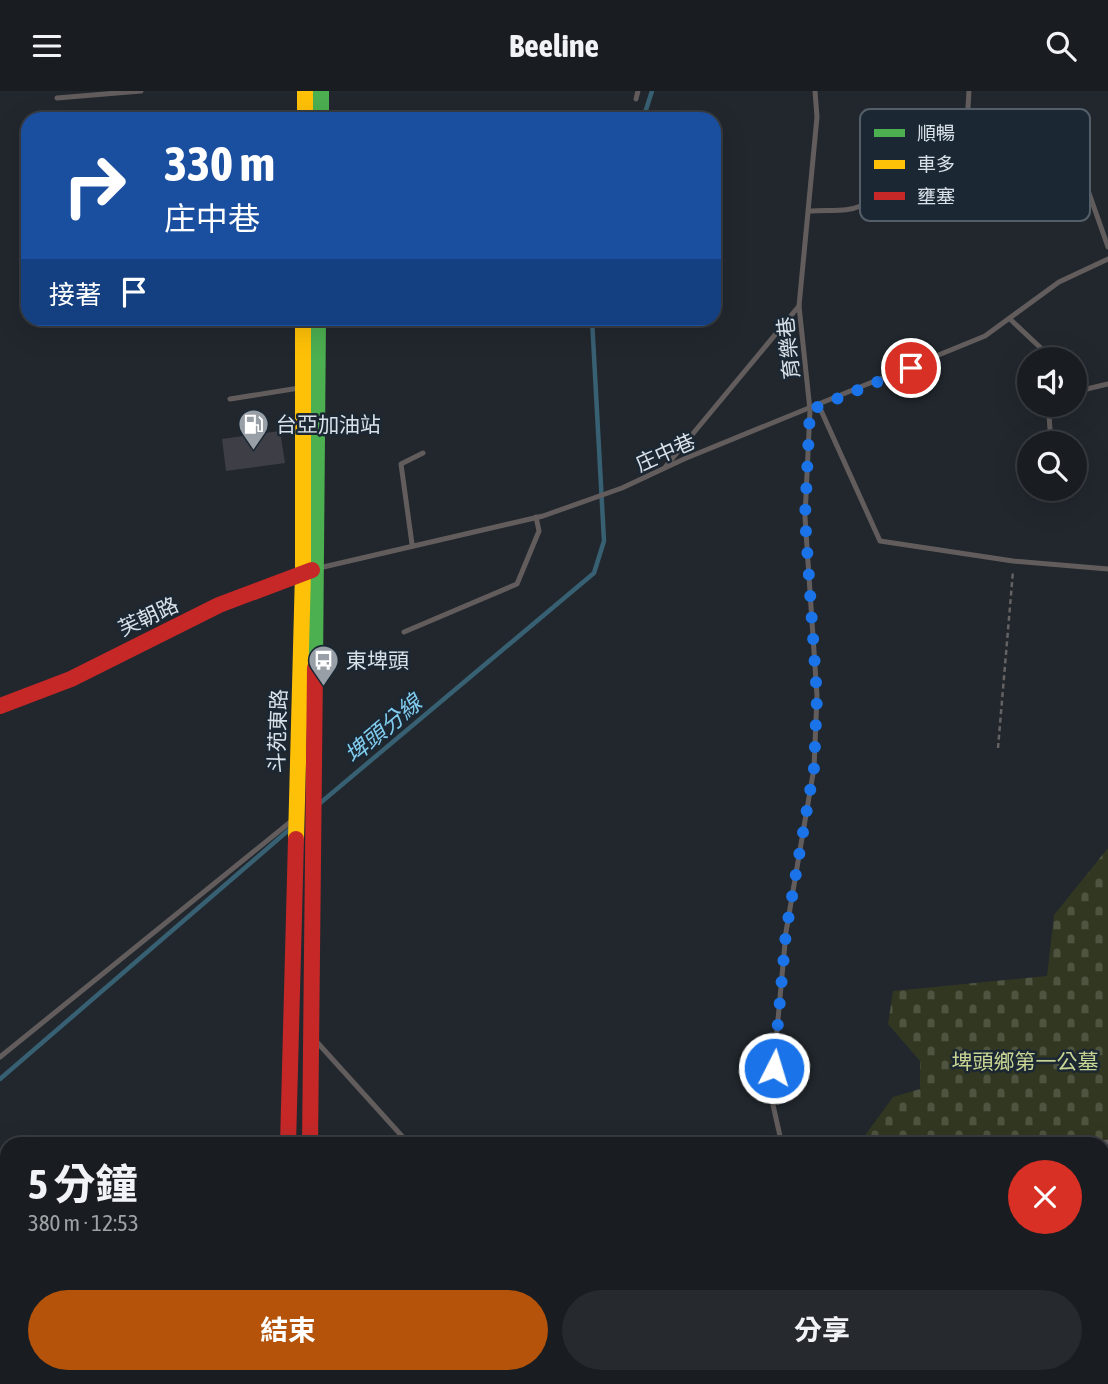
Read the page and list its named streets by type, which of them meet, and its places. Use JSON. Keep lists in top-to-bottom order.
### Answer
{
  "streets": {
    "main road": ["芙朝路", "斗苑東路"],
    "lane": ["育樂巷", "庄中巷"]
  },
  "crossings": [
    ["育樂巷", "庄中巷"],
    ["庄中巷", "芙朝路"],
    ["庄中巷", "斗苑東路"],
    ["芙朝路", "斗苑東路"]
  ],
  "water": ["埤頭分線"],
  "parks": ["埤頭鄉第一公墓"],
  "places": {
    "fuel station": ["台亞加油站"],
    "bus stop": ["東埤頭"]
  },
  "legend": ["順暢", "車多", "壅塞"],
  "page": {
    "header": "Beeline",
    "turn": ["330 m", "庄中巷"],
    "then": "接著",
    "heading": ["5 分鐘", "380 m · 12:53"],
    "buttons": ["結束", "分享"]
  }
}
